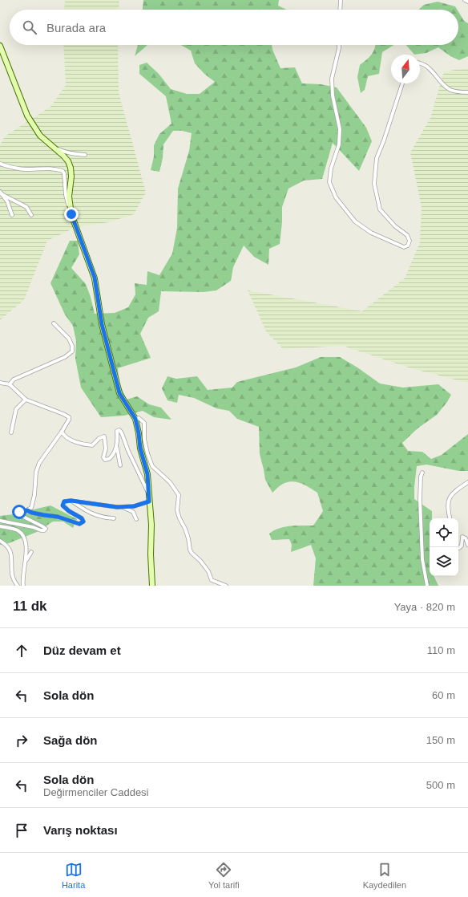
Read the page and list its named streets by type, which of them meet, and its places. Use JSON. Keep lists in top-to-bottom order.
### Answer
{
  "north": "top",
  "page": {
    "search": "Burada ara",
    "heading": ["11 dk", "Yaya · 820 m"],
    "list": [
      ["Düz devam et", "110 m"],
      ["Sola dön", "60 m"],
      ["Sağa dön", "150 m"],
      ["Sola dön", "Değirmenciler Caddesi", "500 m"],
      "Varış noktası"
    ],
    "nav": ["Harita", "Yol tarifi", "Kaydedilen"]
  }
}
